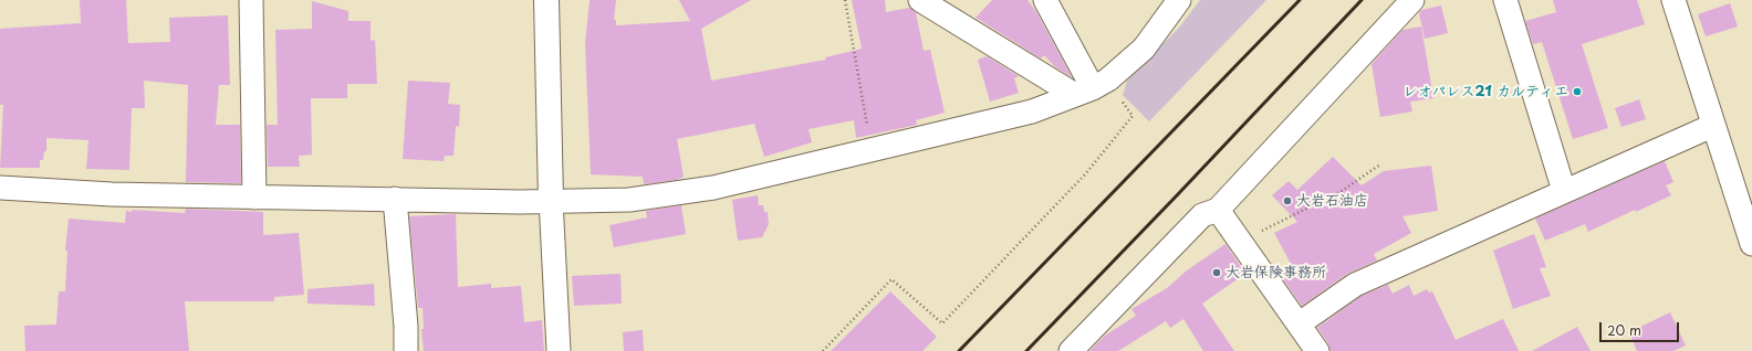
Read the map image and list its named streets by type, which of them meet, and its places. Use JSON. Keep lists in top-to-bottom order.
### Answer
{
  "places": ["レオパレス21 カルティエ", "大岩石油店", "大岩保険事務所"],
  "scale_bar": "20 m"
}
